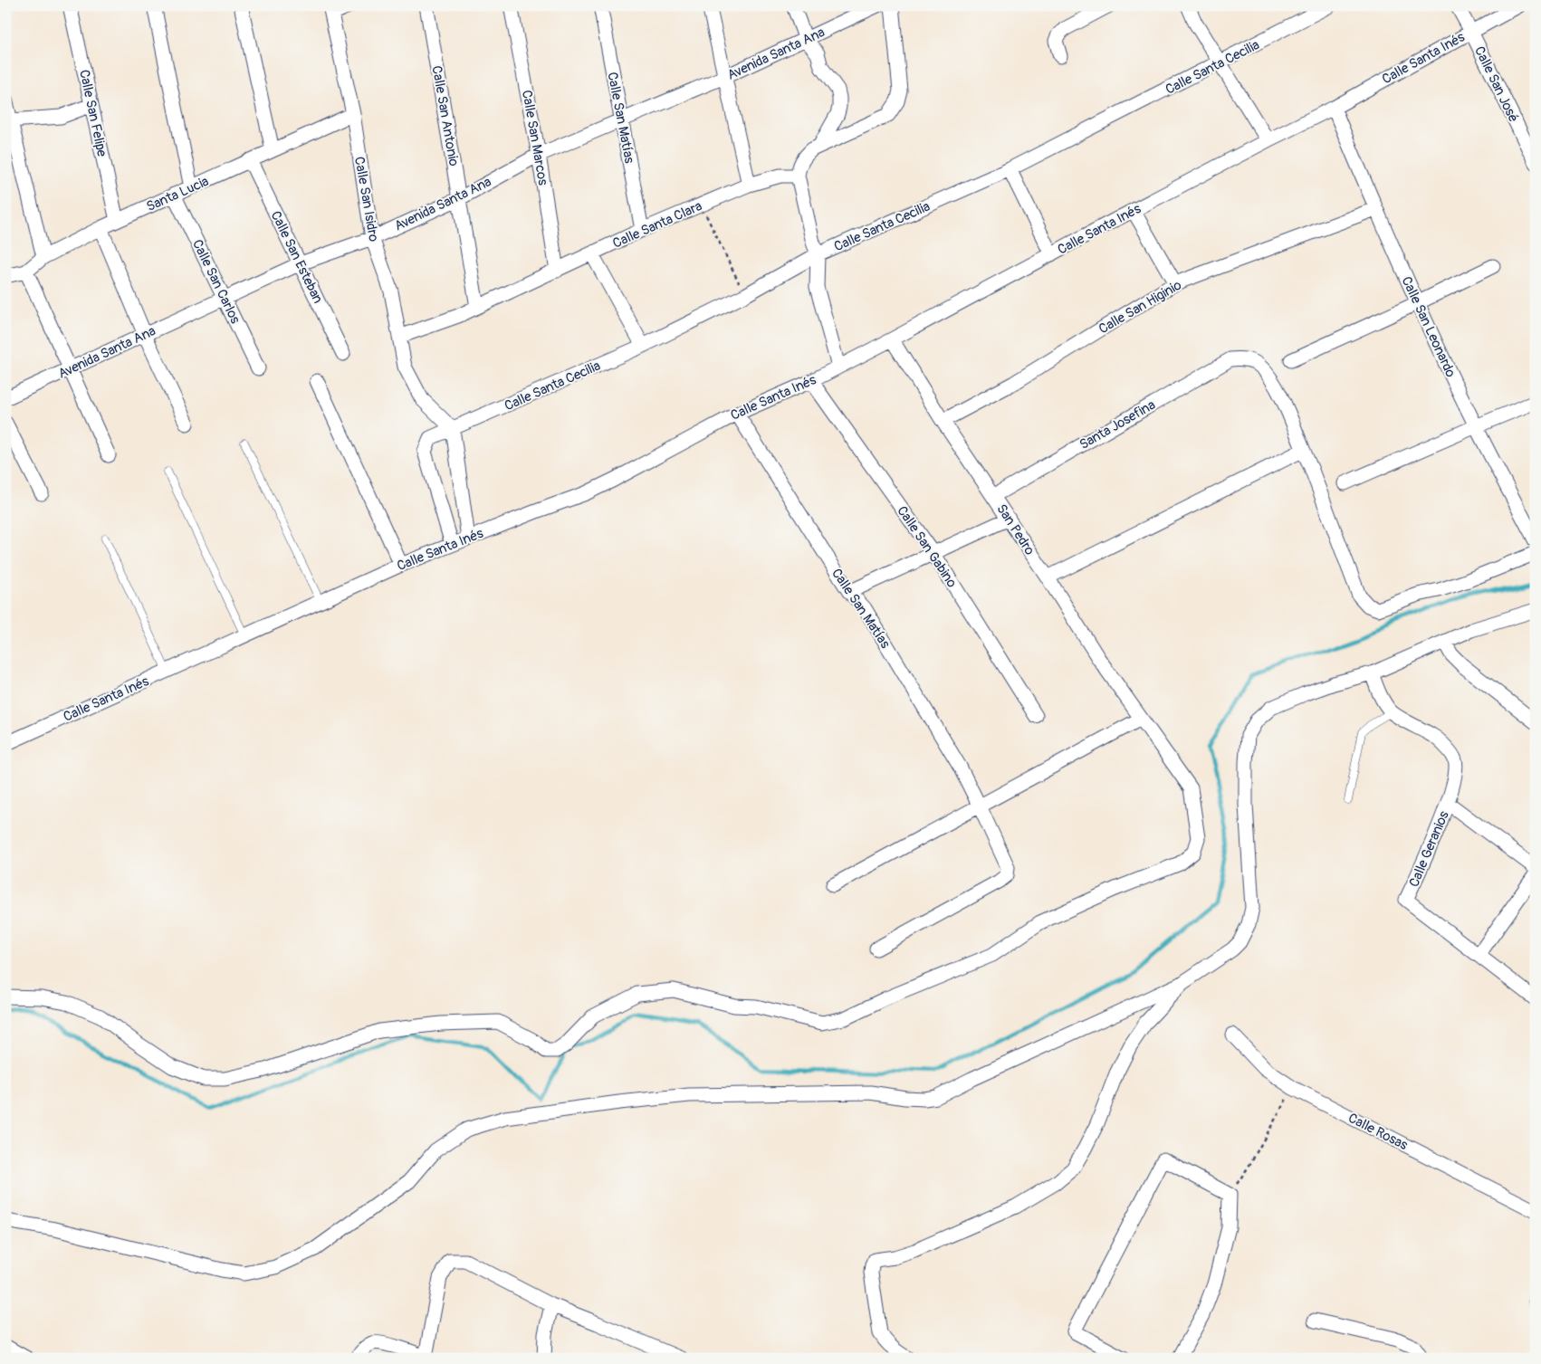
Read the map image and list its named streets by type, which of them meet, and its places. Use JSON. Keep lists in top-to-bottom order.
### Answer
{
  "streets": {
    "street": [
      "Avenida Santa Ana",
      "Calle Santa Inés",
      "Calle Santa Cecilia",
      "Calle San José",
      "Calle San Felipe",
      "Calle San Antonio",
      "Calle San Matías",
      "Calle San Marcos",
      "Santa Lucia",
      "Calle San Isidro",
      "Calle Santa Clara",
      "Calle San Esteban",
      "Calle San Carlos",
      "Calle San Higinio",
      "Calle San Leonardo",
      "Santa Josefina",
      "San Pedro",
      "Calle San Gabino",
      "Calle Geranios",
      "Calle Rosas"
    ]
  },
  "crossings": [
    ["Avenida Santa Ana", "Calle San Antonio"],
    ["Avenida Santa Ana", "Calle San Matías"],
    ["Avenida Santa Ana", "Calle San Marcos"],
    ["Avenida Santa Ana", "Calle San Isidro"],
    ["Avenida Santa Ana", "Calle San Esteban"],
    ["Avenida Santa Ana", "Calle San Carlos"],
    ["Calle Santa Inés", "Calle Santa Cecilia"],
    ["Calle Santa Inés", "Calle San José"],
    ["Calle Santa Inés", "Calle San Matías"],
    ["Calle Santa Inés", "Calle San Leonardo"],
    ["Calle Santa Inés", "San Pedro"],
    ["Calle Santa Inés", "Calle San Gabino"],
    ["Calle Santa Cecilia", "Calle San Isidro"],
    ["Calle San Felipe", "Santa Lucia"],
    ["Calle San Antonio", "Calle Santa Clara"],
    ["Calle San Matías", "Calle Santa Clara"],
    ["Calle San Marcos", "Calle Santa Clara"],
    ["Santa Lucia", "Calle San Isidro"],
    ["Santa Lucia", "Calle San Esteban"],
    ["Santa Lucia", "Calle San Carlos"],
    ["Calle San Isidro", "Calle Santa Clara"],
    ["Calle San Higinio", "Calle San Leonardo"],
    ["Calle San Higinio", "San Pedro"],
    ["Santa Josefina", "San Pedro"]
  ]
}
